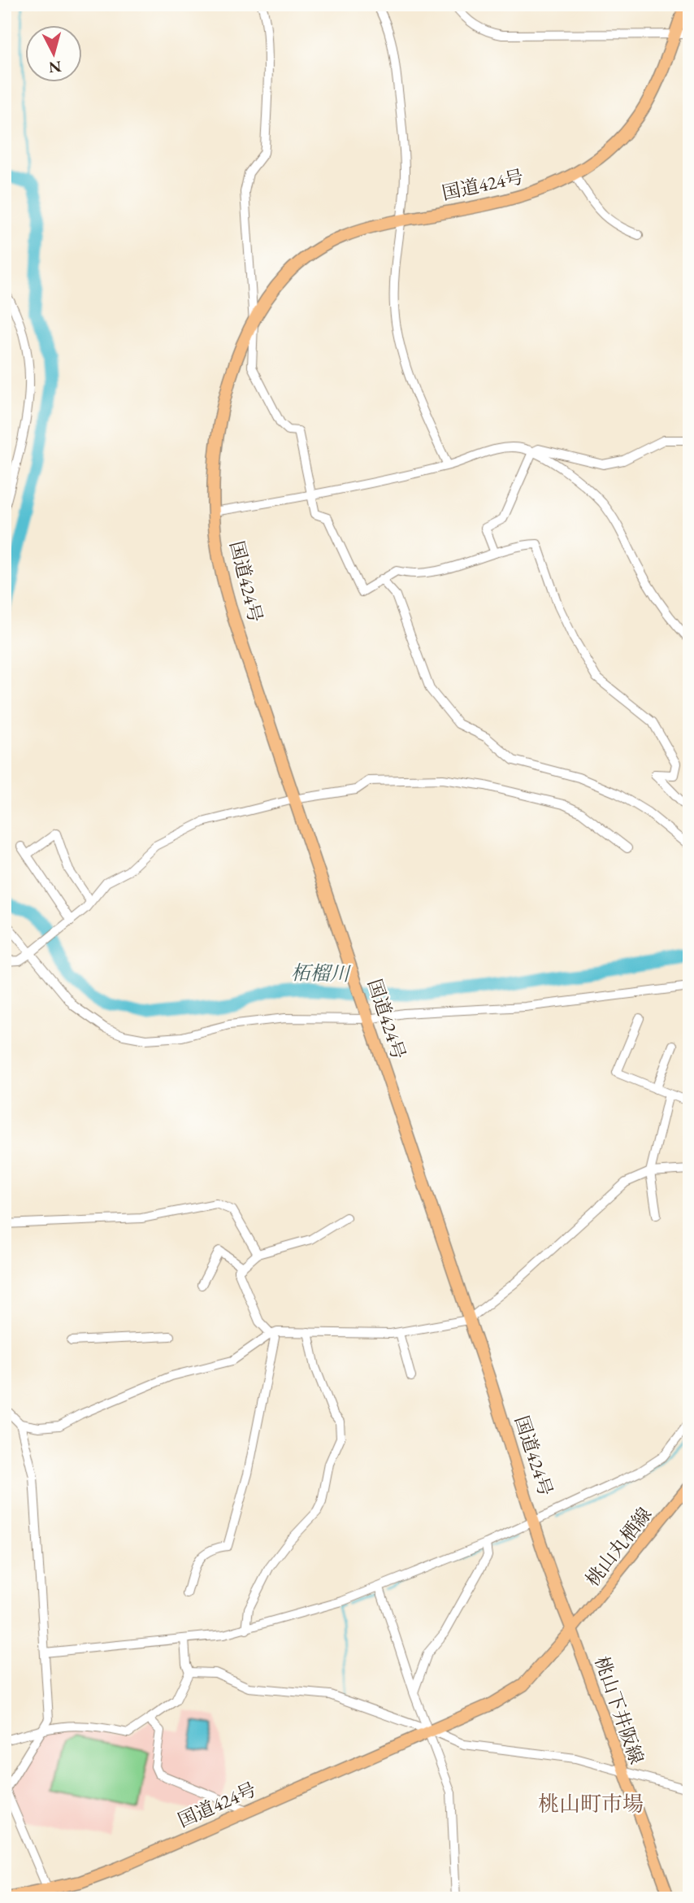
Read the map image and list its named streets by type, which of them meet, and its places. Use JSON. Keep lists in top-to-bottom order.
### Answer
{
  "streets": {
    "highway": ["国道424号"],
    "main road": ["桃山丸栖線", "桃山下井阪線"]
  },
  "crossings": [
    ["国道424号", "桃山丸栖線"],
    ["国道424号", "桃山下井阪線"],
    ["桃山丸栖線", "桃山下井阪線"]
  ],
  "districts": ["桃山町市場"],
  "water": ["柘榴川"],
  "north": "bottom"
}
